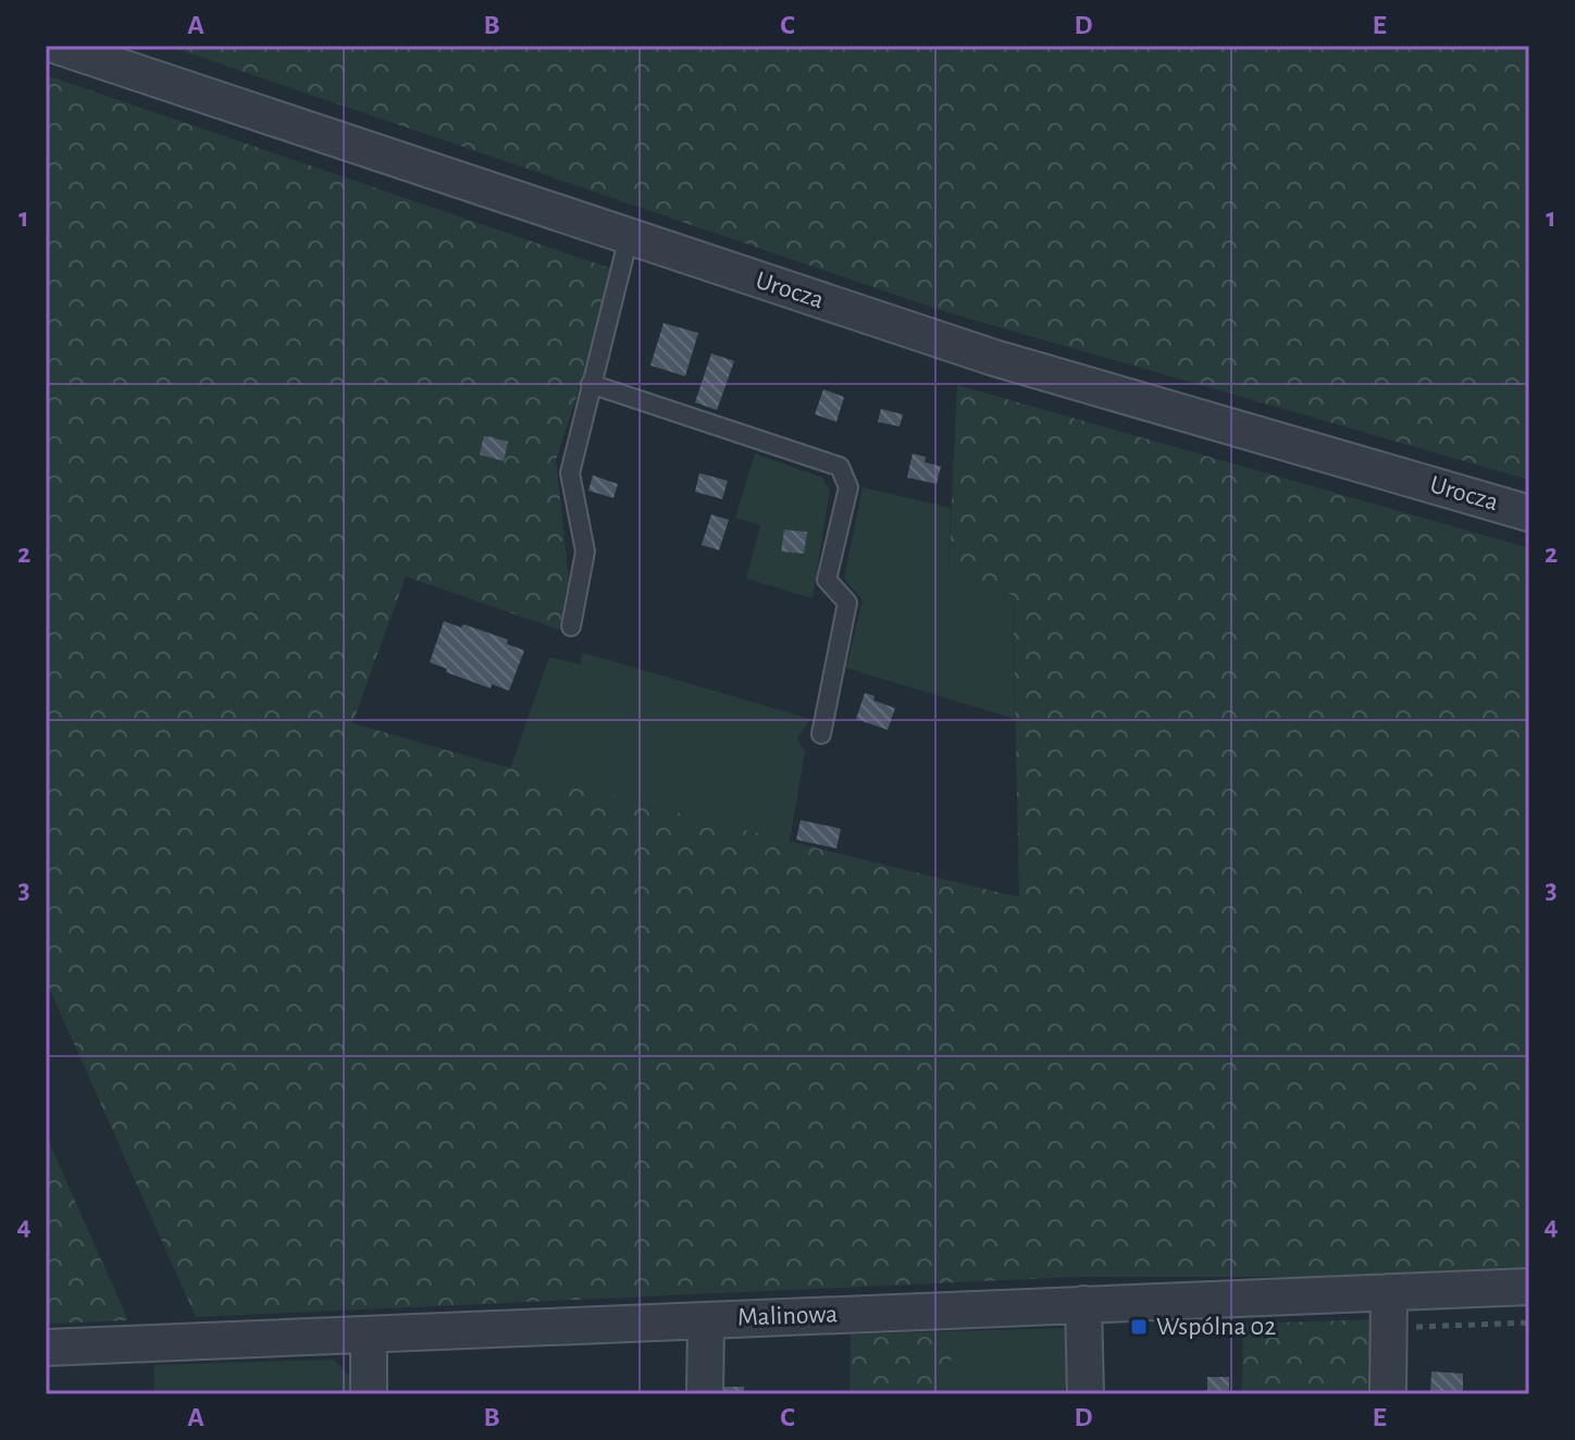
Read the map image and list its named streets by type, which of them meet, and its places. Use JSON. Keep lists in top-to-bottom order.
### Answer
{
  "streets": {
    "street": ["Urocza", "Malinowa"]
  },
  "places": {
    "transit": ["Wspólna 02"]
  },
  "grid": {
    "columns": [
      "A",
      "B",
      "C",
      "D",
      "E"
    ],
    "rows": [
      "1",
      "2",
      "3",
      "4"
    ]
  }
}
